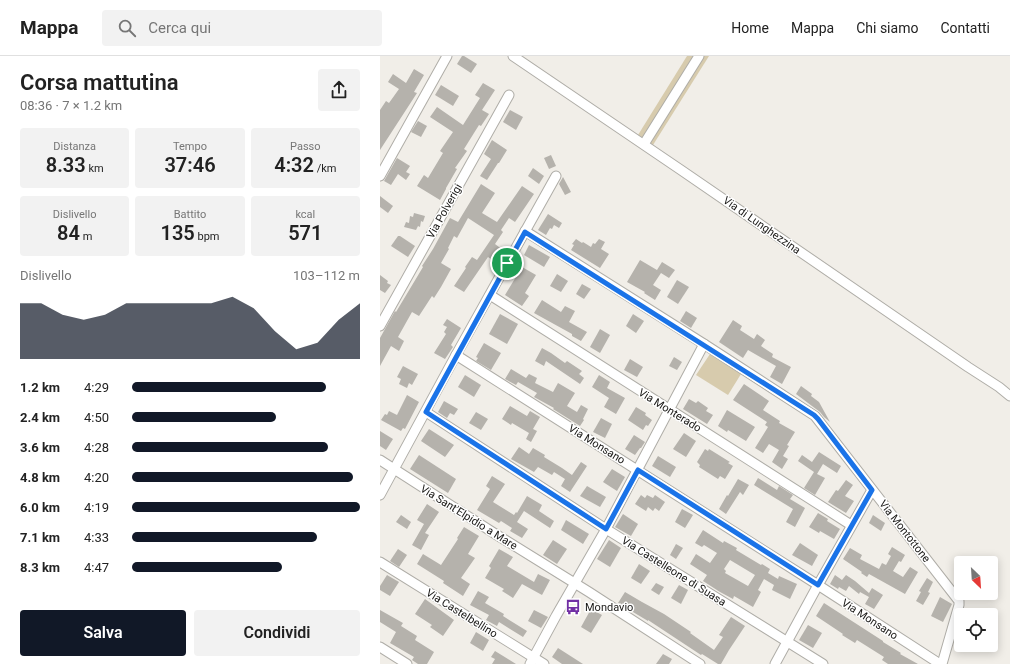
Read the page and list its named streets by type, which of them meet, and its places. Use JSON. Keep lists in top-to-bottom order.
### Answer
{
  "streets": {
    "street": [
      "Via Polverigi",
      "Via di Lunghezzina",
      "Via Monterado",
      "Via Monsano",
      "Via Sant'Elpidio a Mare",
      "Via Montottone",
      "Via Castelleone di Suasa",
      "Via Castelbellino"
    ]
  },
  "crossings": [
    ["Via Monsano", "Via Montottone"]
  ],
  "places": {
    "bus stop": ["Mondavio"]
  },
  "north": "bottom right",
  "page": {
    "header": "Mappa",
    "search": "Cerca qui",
    "nav": [
      "Home",
      "Mappa",
      "Chi siamo",
      "Contatti"
    ],
    "heading": ["Corsa mattutina", "08:36 · 7 × 1.2 km"],
    "stats": [
      ["Distanza", "8.33 km"],
      ["Tempo", "37:46"],
      ["Passo", "4:32 /km"],
      ["Dislivello", "84 m"],
      ["Battito", "135 bpm"],
      ["kcal", "571"]
    ],
    "chart": ["Dislivello", "103–112 m"],
    "list": [
      {
        "name": "1.2 km",
        "note": "4:29"
      },
      {
        "name": "2.4 km",
        "note": "4:50"
      },
      {
        "name": "3.6 km",
        "note": "4:28"
      },
      {
        "name": "4.8 km",
        "note": "4:20"
      },
      {
        "name": "6.0 km",
        "note": "4:19"
      },
      {
        "name": "7.1 km",
        "note": "4:33"
      },
      {
        "name": "8.3 km",
        "note": "4:47"
      }
    ],
    "buttons": ["Salva", "Condividi"]
  }
}
